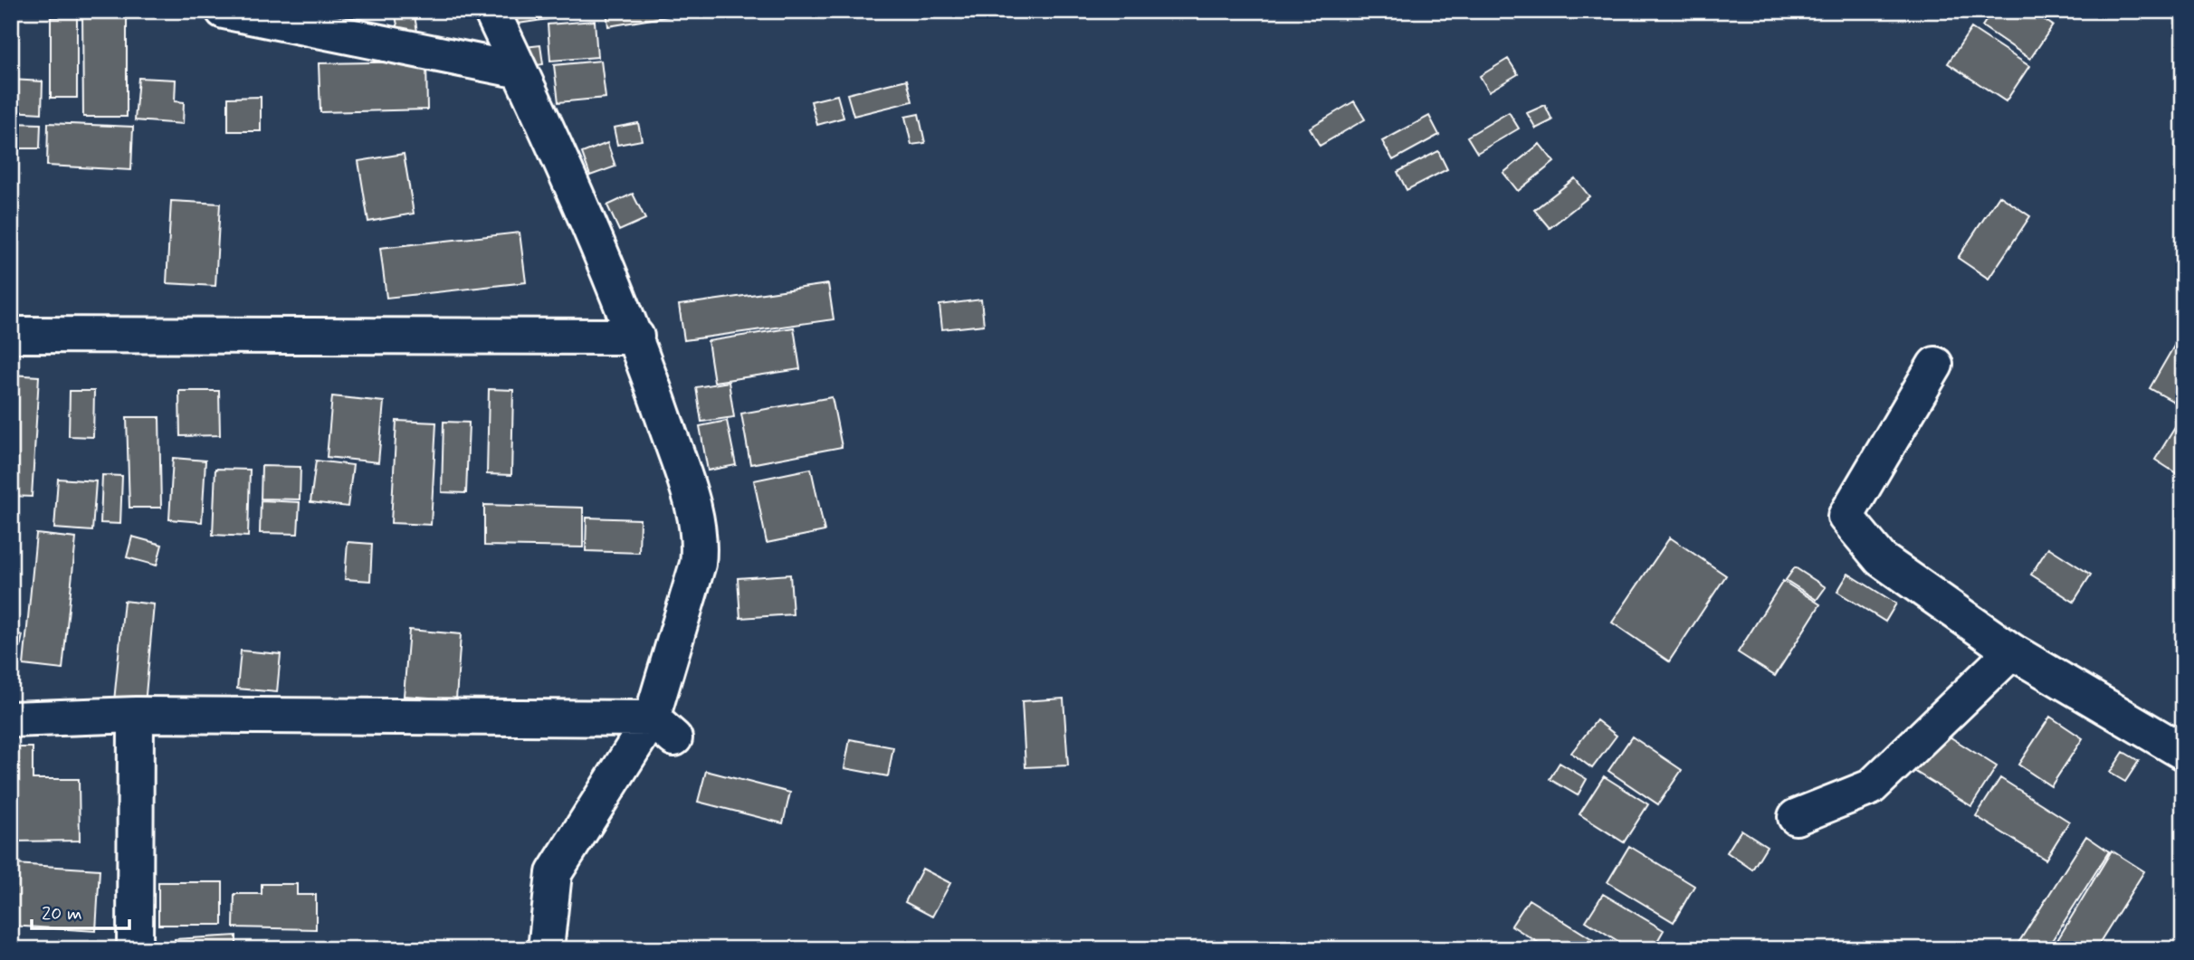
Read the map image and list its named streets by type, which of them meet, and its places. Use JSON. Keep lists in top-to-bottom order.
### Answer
{
  "scale_bar": "20 m"
}
